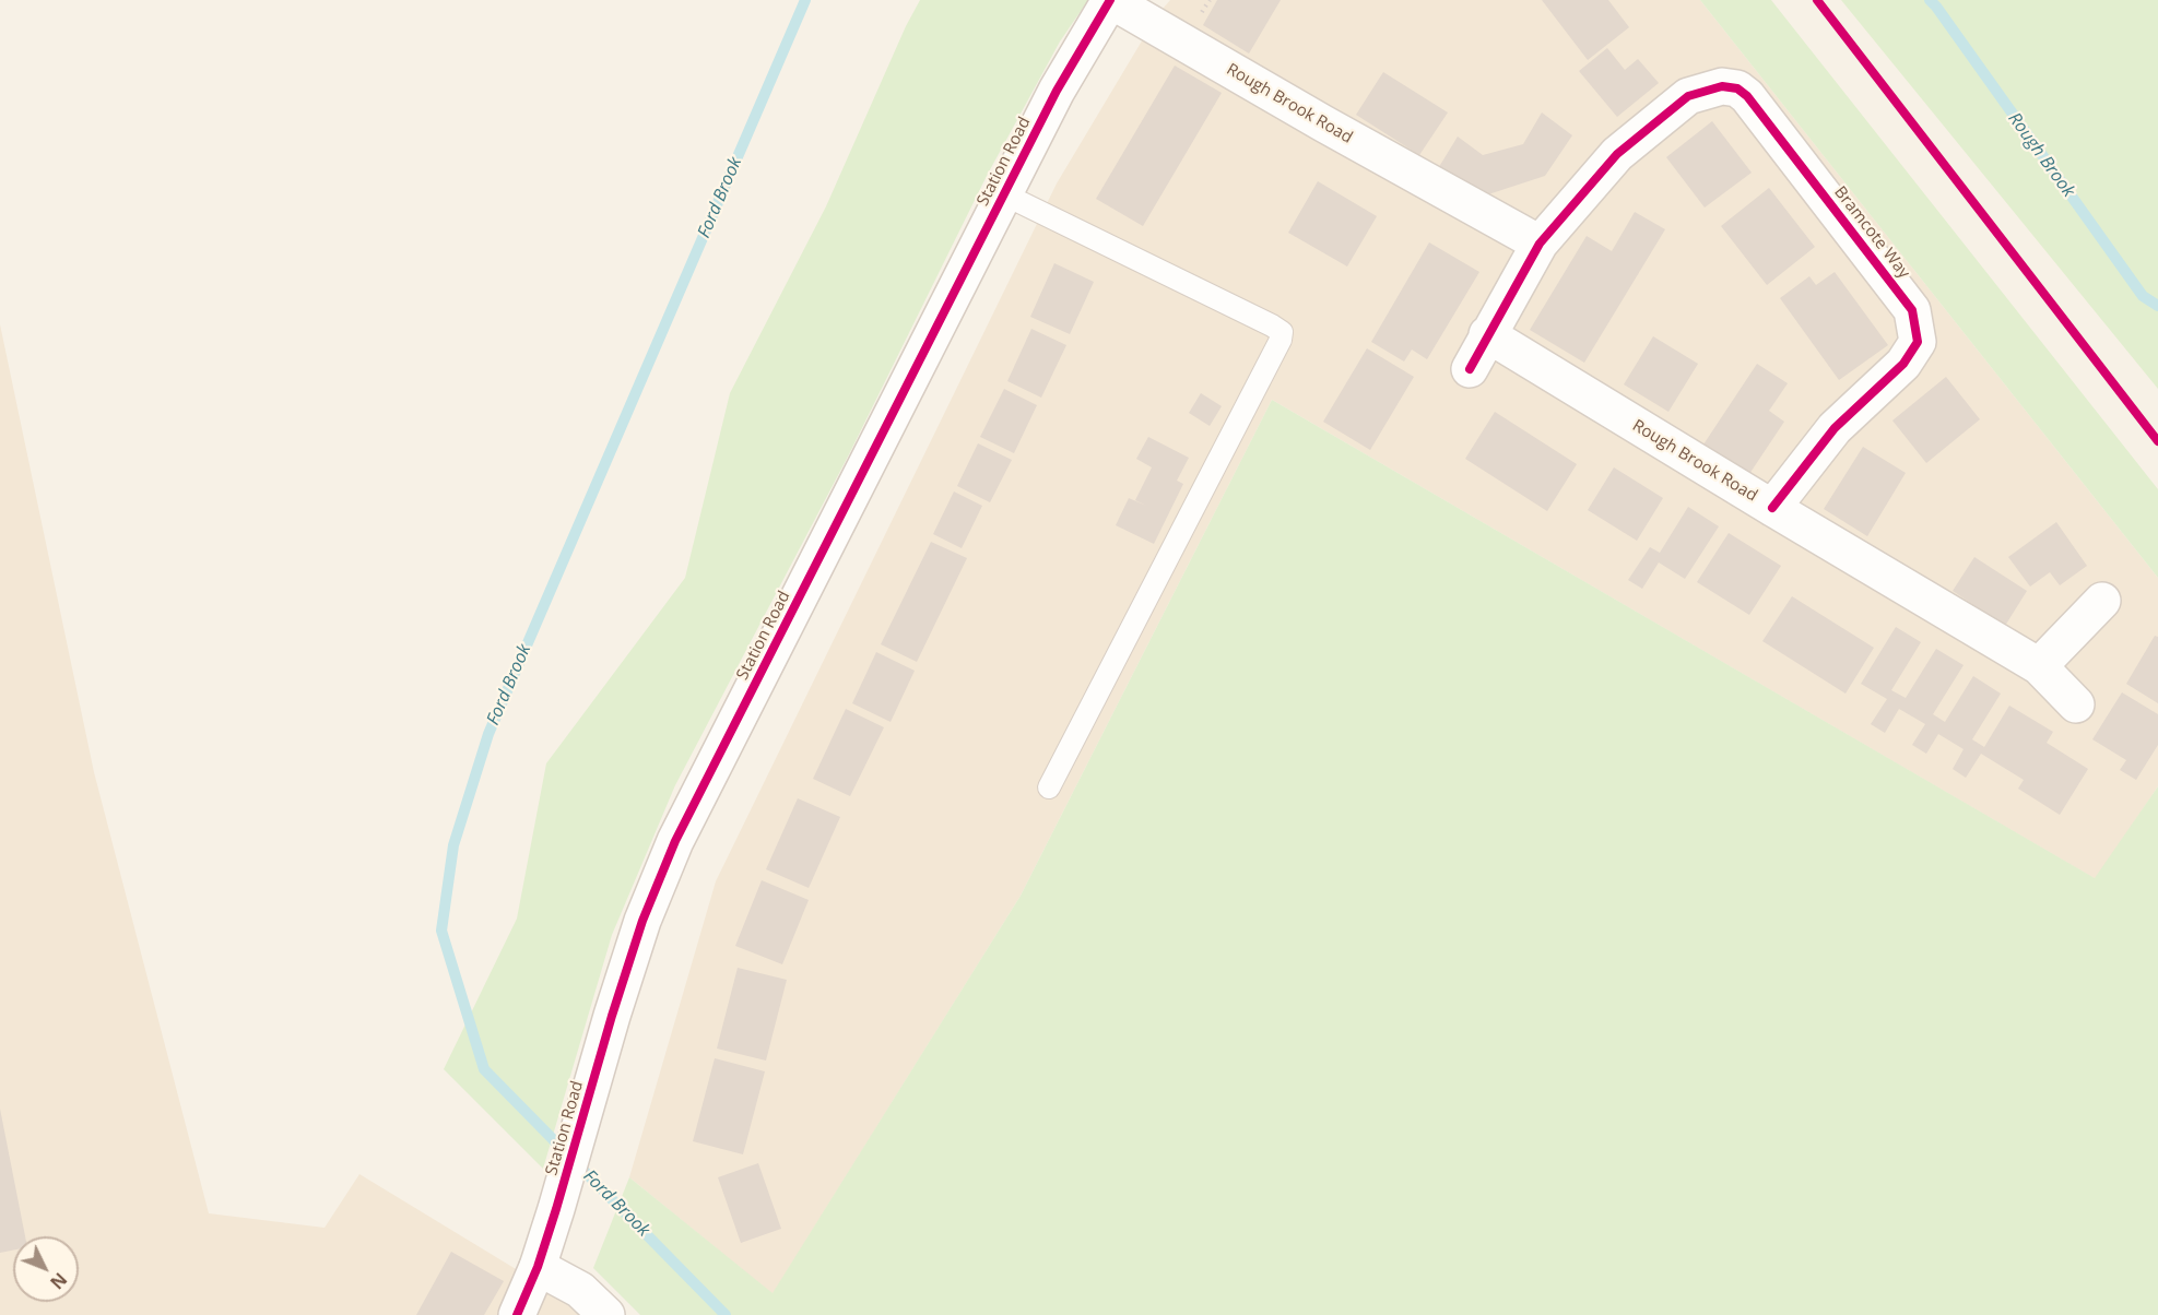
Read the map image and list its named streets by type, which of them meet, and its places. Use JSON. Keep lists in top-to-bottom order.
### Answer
{
  "streets": {
    "street": ["Rough Brook Road", "Station Road", "Bramcote Way"]
  },
  "crossings": [
    ["Rough Brook Road", "Station Road"],
    ["Rough Brook Road", "Bramcote Way"]
  ],
  "water": ["Rough Brook", "Ford Brook"],
  "north": "bottom right"
}
